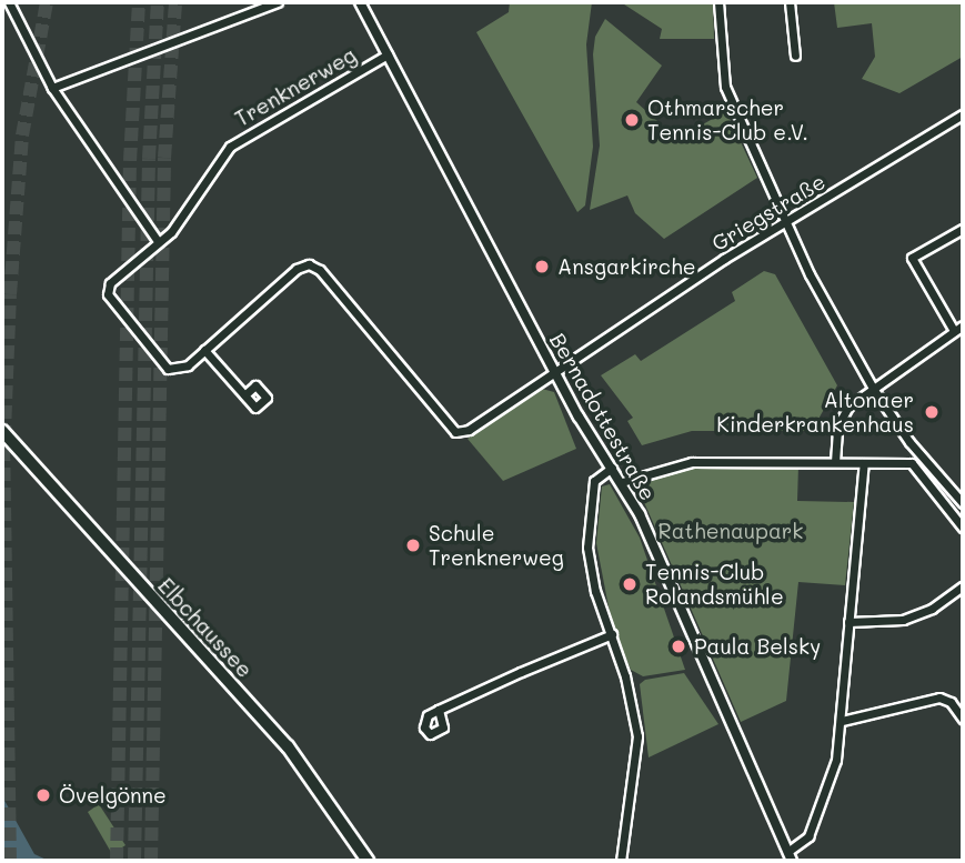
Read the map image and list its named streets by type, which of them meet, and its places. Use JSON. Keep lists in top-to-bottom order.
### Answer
{
  "streets": {
    "main road": ["Elbchaussee"],
    "street": ["Trenknerweg", "Griegstraße", "Bernadottestraße"]
  },
  "crossings": [
    ["Trenknerweg", "Griegstraße"],
    ["Trenknerweg", "Bernadottestraße"],
    ["Griegstraße", "Bernadottestraße"]
  ],
  "parks": ["Rathenaupark"],
  "places": [
    "Othmarscher Tennis-Club e.V.",
    "Ansgarkirche",
    "Altonaer Kinderkrankenhaus",
    "Schule Trenknerweg",
    "Tennis-Club Rolandsmühle",
    "Paula Belsky",
    "Övelgönne"
  ]
}
